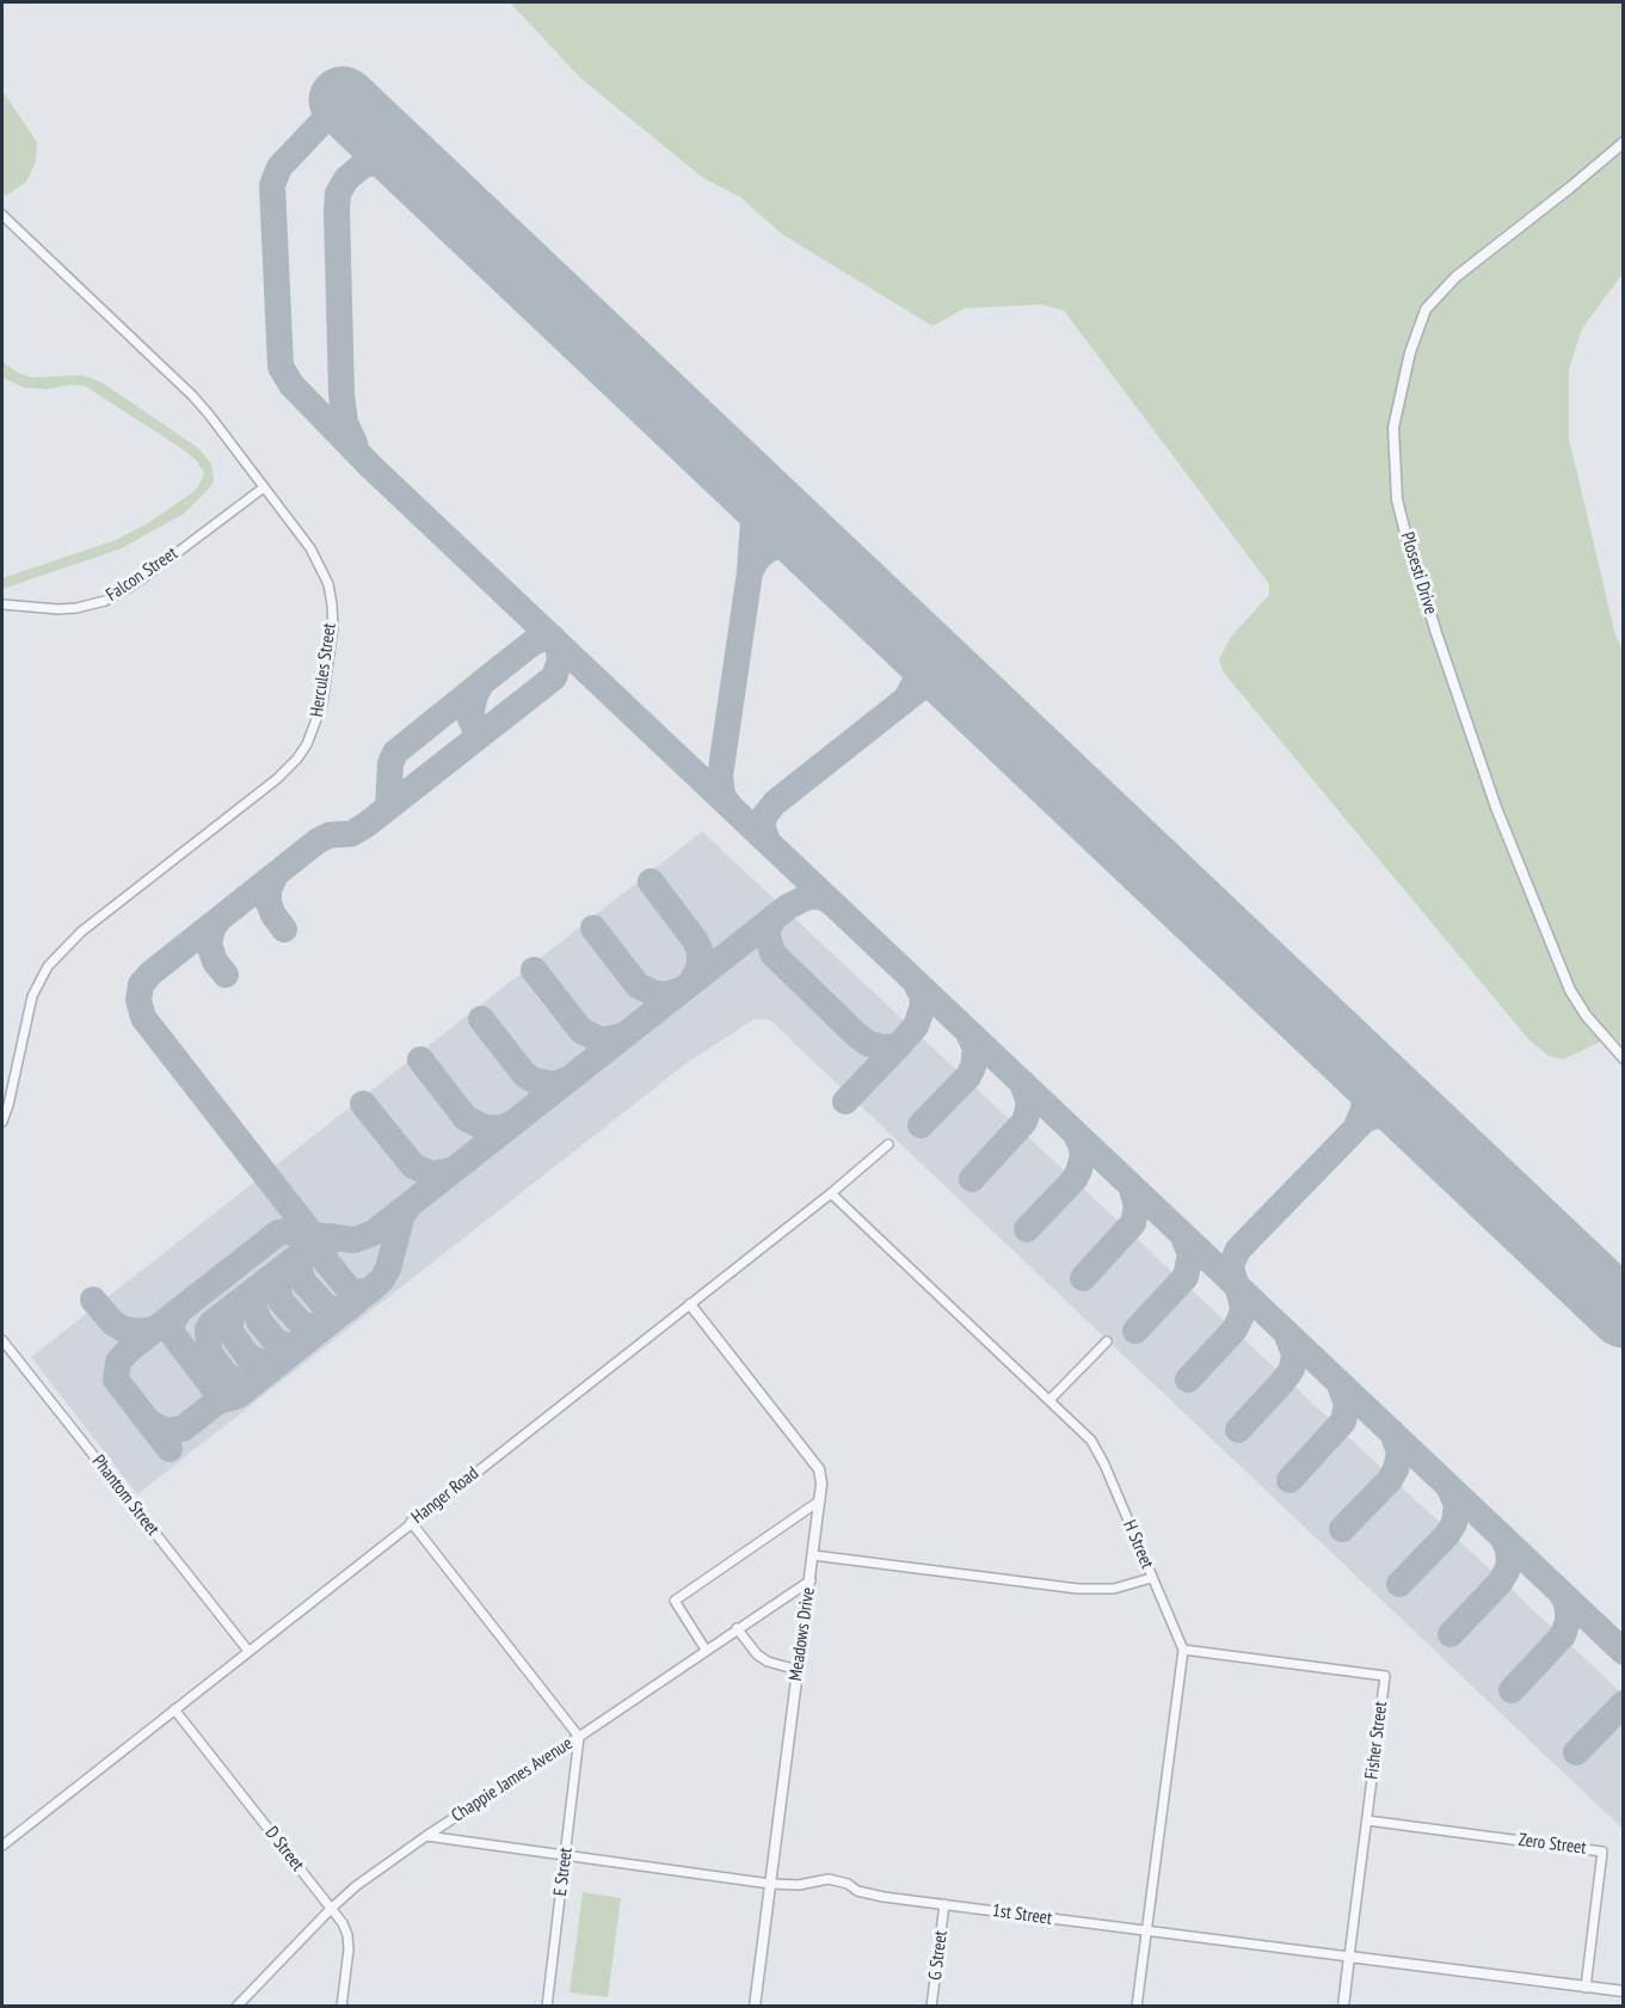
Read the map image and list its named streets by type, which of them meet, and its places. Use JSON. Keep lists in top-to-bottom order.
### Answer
{
  "streets": {
    "street": [
      "Plosesti Drive",
      "Falcon Street",
      "Hercules Street",
      "Phantom Street",
      "Hanger Road",
      "H Street",
      "Meadows Drive",
      "Fisher Street",
      "Chappie James Avenue",
      "Zero Street",
      "D Street",
      "E Street",
      "1st Street",
      "G Street"
    ]
  },
  "crossings": [
    ["Falcon Street", "Hercules Street"],
    ["Phantom Street", "Hanger Road"],
    ["Hanger Road", "H Street"],
    ["Hanger Road", "Meadows Drive"],
    ["Hanger Road", "D Street"],
    ["H Street", "Fisher Street"],
    ["Meadows Drive", "Chappie James Avenue"],
    ["Meadows Drive", "1st Street"],
    ["Fisher Street", "Zero Street"],
    ["Fisher Street", "1st Street"],
    ["Chappie James Avenue", "D Street"],
    ["Chappie James Avenue", "E Street"],
    ["Chappie James Avenue", "1st Street"],
    ["Zero Street", "1st Street"],
    ["E Street", "1st Street"],
    ["1st Street", "G Street"]
  ]
}
